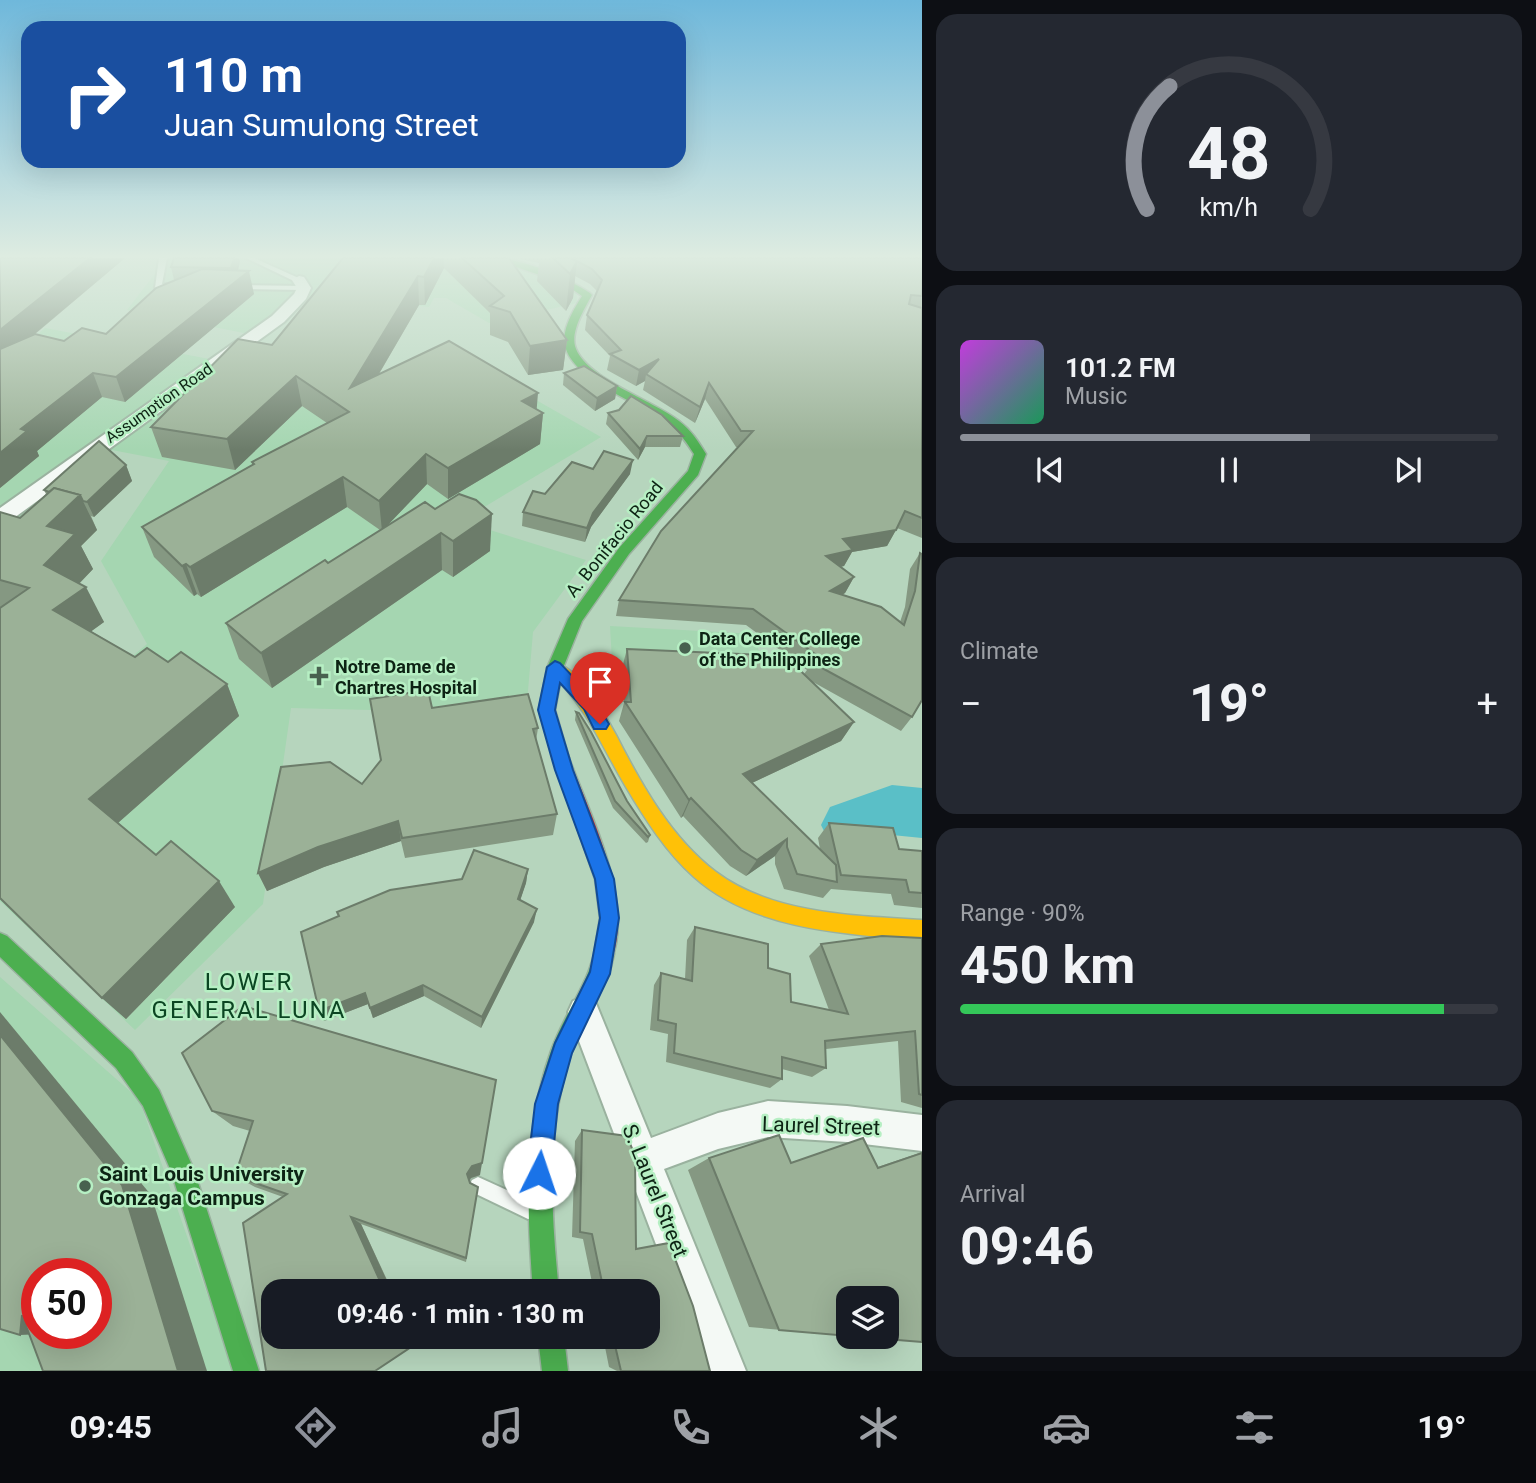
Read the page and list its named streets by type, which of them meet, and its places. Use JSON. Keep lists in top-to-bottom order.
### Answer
{
  "streets": {
    "main road": ["A. Bonifacio Road"],
    "street": ["Assumption Road", "Laurel Street", "S. Laurel Street"]
  },
  "crossings": [
    ["A. Bonifacio Road", "S. Laurel Street"],
    ["Laurel Street", "S. Laurel Street"]
  ],
  "districts": ["LOWER GENERAL LUNA"],
  "places": {
    "other": ["Data Center College of the Philippines", "Saint Louis University Gonzaga Campus"],
    "health": ["Notre Dame de Chartres Hospital"]
  },
  "page": {
    "turn": ["110 m", "Juan Sumulong Street"],
    "song": ["101.2 FM", "Music"],
    "tile": [
      "Climate",
      ["Range · 90%", "450 km"],
      ["Arrival", "09:46"]
    ],
    "heat": ["−", "19°", "+"],
    "limit": "50",
    "trip": "09:46 · 1 min · 130 m",
    "tabs": ["09:45", "19°"],
    "gauge": ["48", "km/h"]
  }
}
